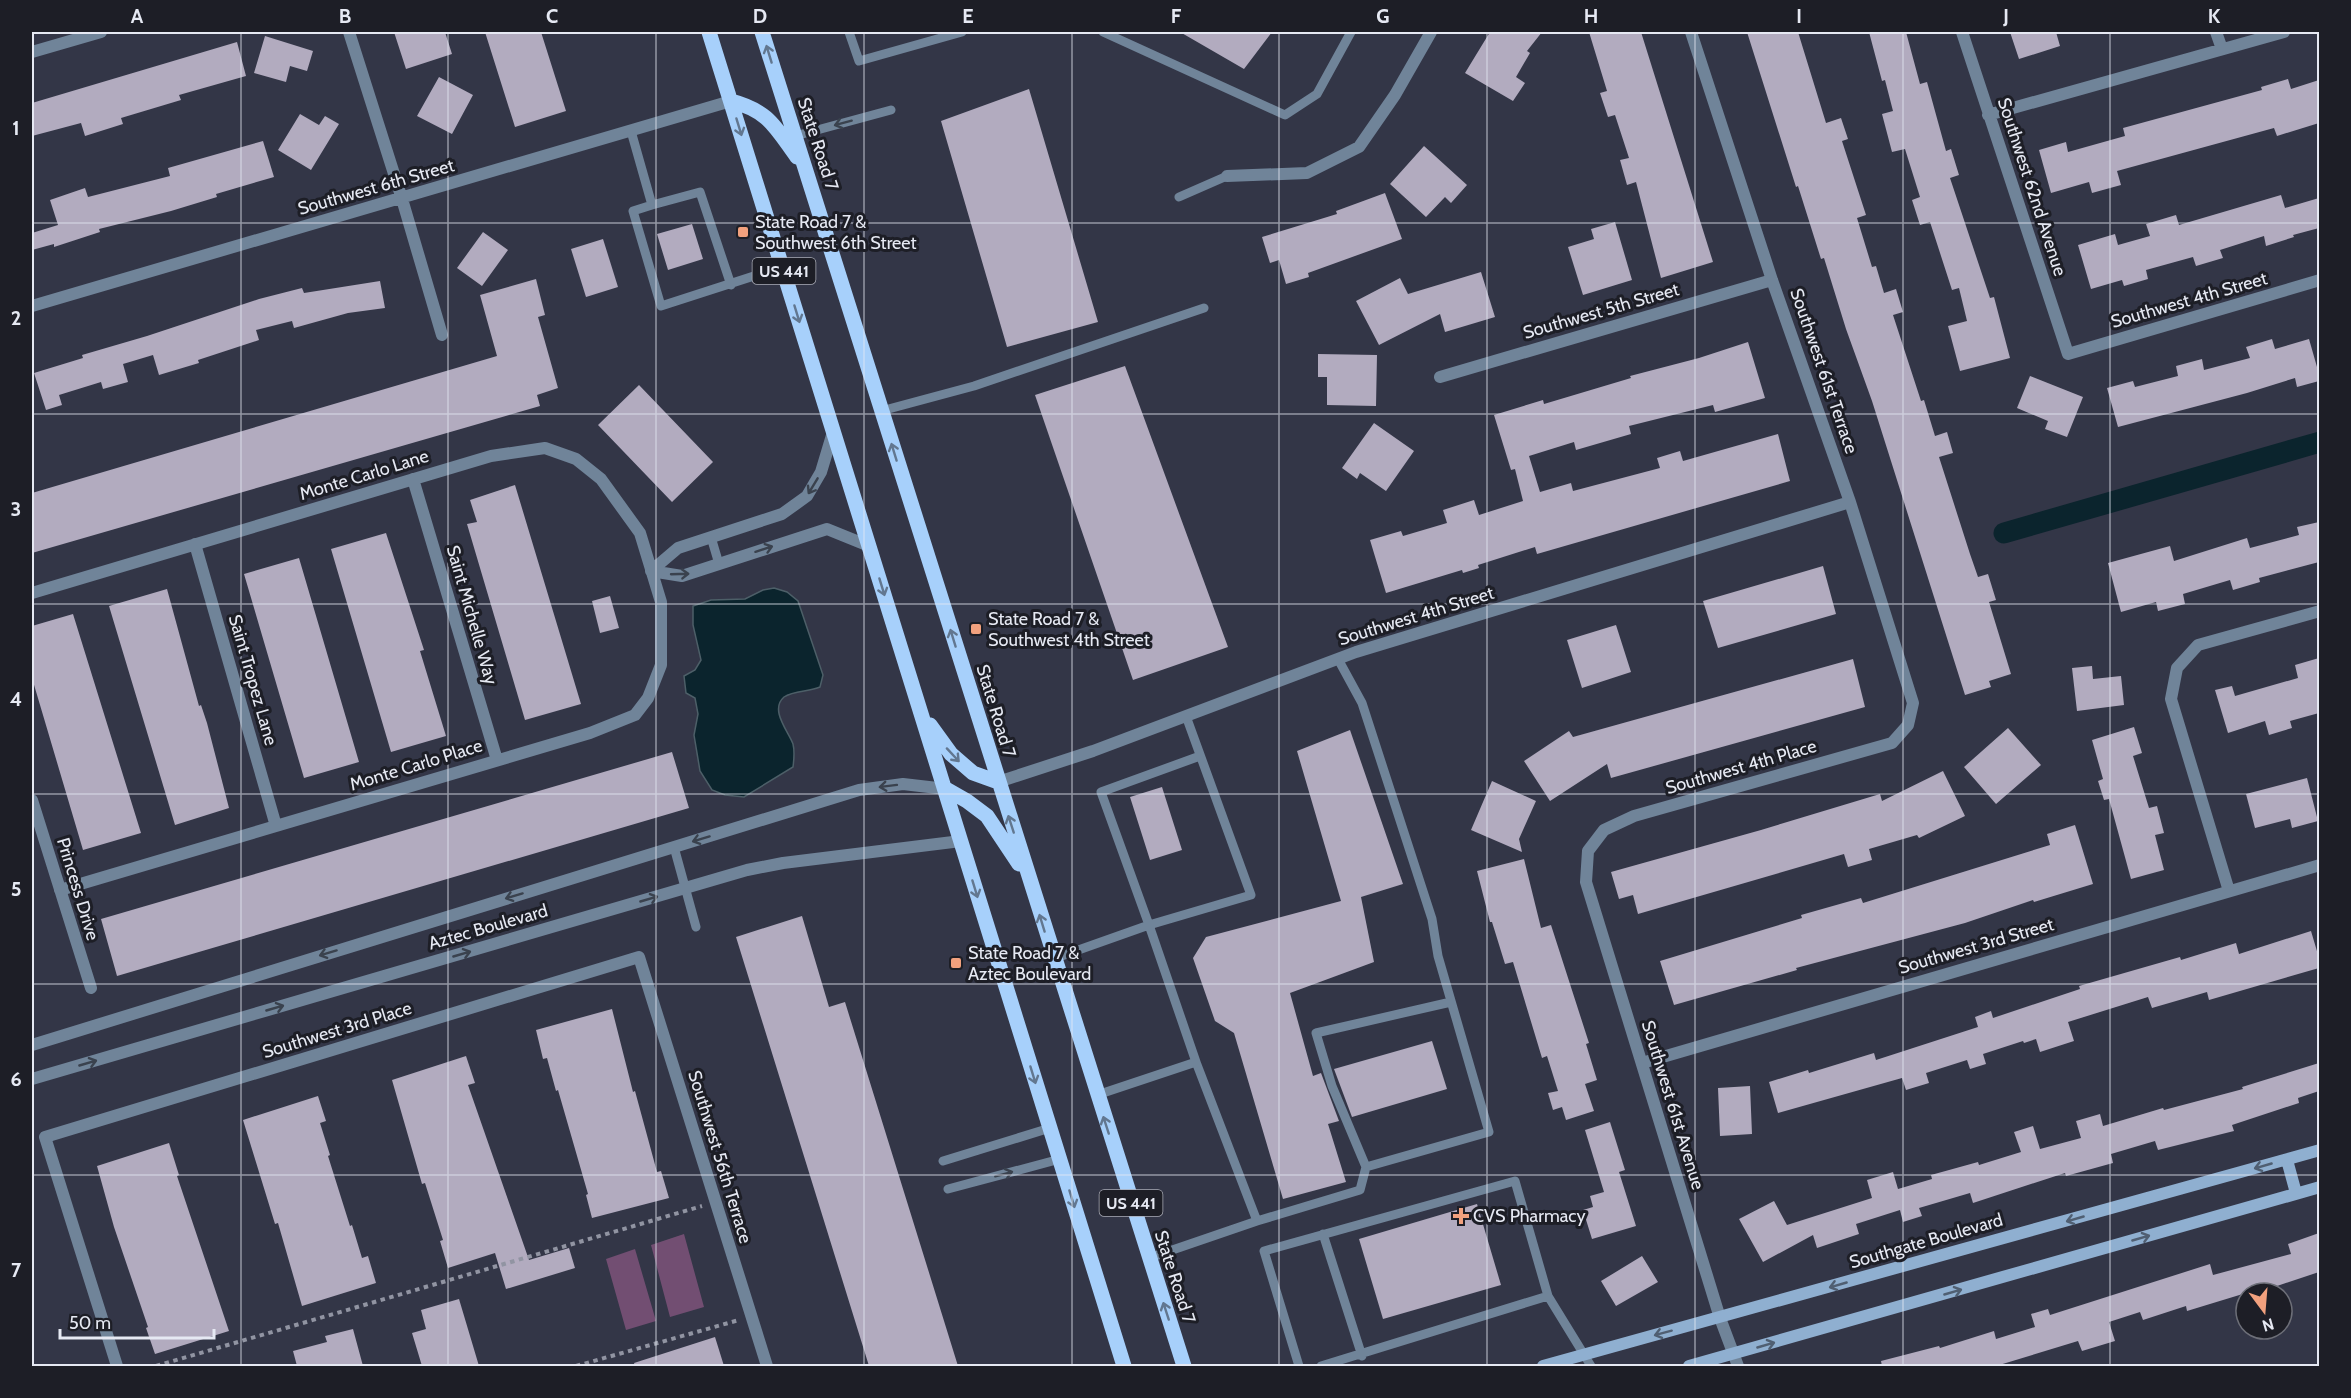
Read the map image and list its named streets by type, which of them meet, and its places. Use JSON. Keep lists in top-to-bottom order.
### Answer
{
  "streets": {
    "main road": ["State Road 7", "US 441", "Southgate Boulevard"],
    "street": [
      "Southwest 6th Street",
      "Southwest 62nd Avenue",
      "Southwest 4th Street",
      "Southwest 5th Street",
      "Southwest 61st Terrace",
      "Monte Carlo Lane",
      "Saint Michelle Way",
      "Saint Tropez Lane",
      "Monte Carlo Place",
      "Southwest 4th Place",
      "Princess Drive",
      "Aztec Boulevard",
      "Southwest 3rd Street",
      "Southwest 3rd Place",
      "Southwest 61st Avenue",
      "Southwest 56th Terrace"
    ]
  },
  "crossings": [
    ["State Road 7", "Southwest 4th Street"],
    ["Southwest 6th Street", "US 441"],
    ["Southwest 62nd Avenue", "Southwest 4th Street"],
    ["US 441", "Aztec Boulevard"],
    ["Southwest 4th Street", "Southwest 61st Terrace"],
    ["Southwest 5th Street", "Southwest 61st Terrace"],
    ["Southwest 61st Terrace", "Southwest 4th Place"],
    ["Monte Carlo Lane", "Saint Michelle Way"],
    ["Monte Carlo Lane", "Saint Tropez Lane"],
    ["Monte Carlo Lane", "Monte Carlo Place"],
    ["Saint Michelle Way", "Monte Carlo Place"],
    ["Saint Tropez Lane", "Monte Carlo Place"],
    ["Monte Carlo Place", "Princess Drive"],
    ["Southwest 4th Place", "Southwest 61st Avenue"],
    ["Southwest 3rd Street", "Southwest 61st Avenue"],
    ["Southwest 3rd Place", "Southwest 56th Terrace"],
    ["Southwest 61st Avenue", "Southgate Boulevard"]
  ],
  "places": {
    "transit": ["State Road 7 & Southwest 6th Street", "State Road 7 & Southwest 4th Street", "State Road 7 & Aztec Boulevard"],
    "health": ["CVS Pharmacy"]
  },
  "scale_bar": "50 m",
  "north": "bottom",
  "grid": {
    "columns": [
      "A",
      "B",
      "C",
      "D",
      "E",
      "F",
      "G",
      "H",
      "I",
      "J",
      "K"
    ],
    "rows": [
      "1",
      "2",
      "3",
      "4",
      "5",
      "6",
      "7"
    ]
  }
}
